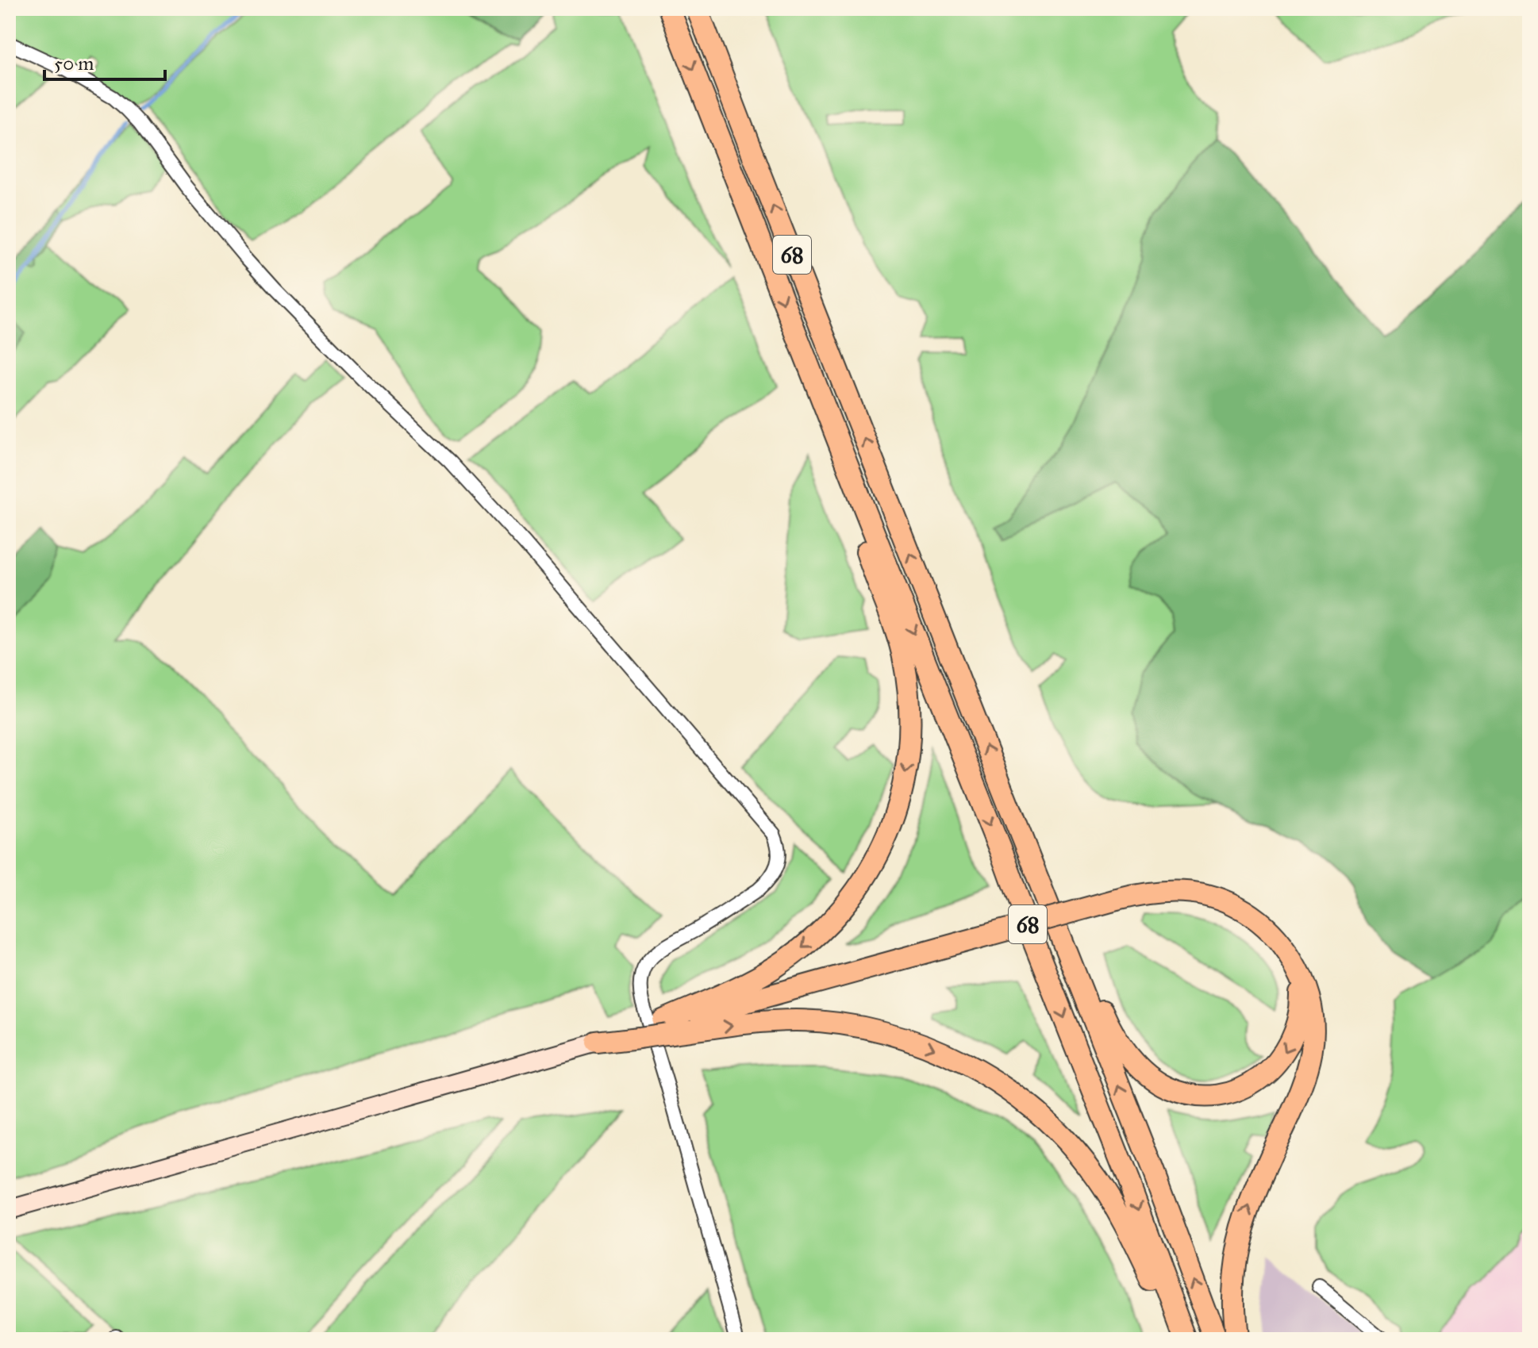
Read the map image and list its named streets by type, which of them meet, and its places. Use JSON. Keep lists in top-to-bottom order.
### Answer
{
  "streets": {
    "highway": ["68"]
  },
  "scale_bar": "50 m"
}
